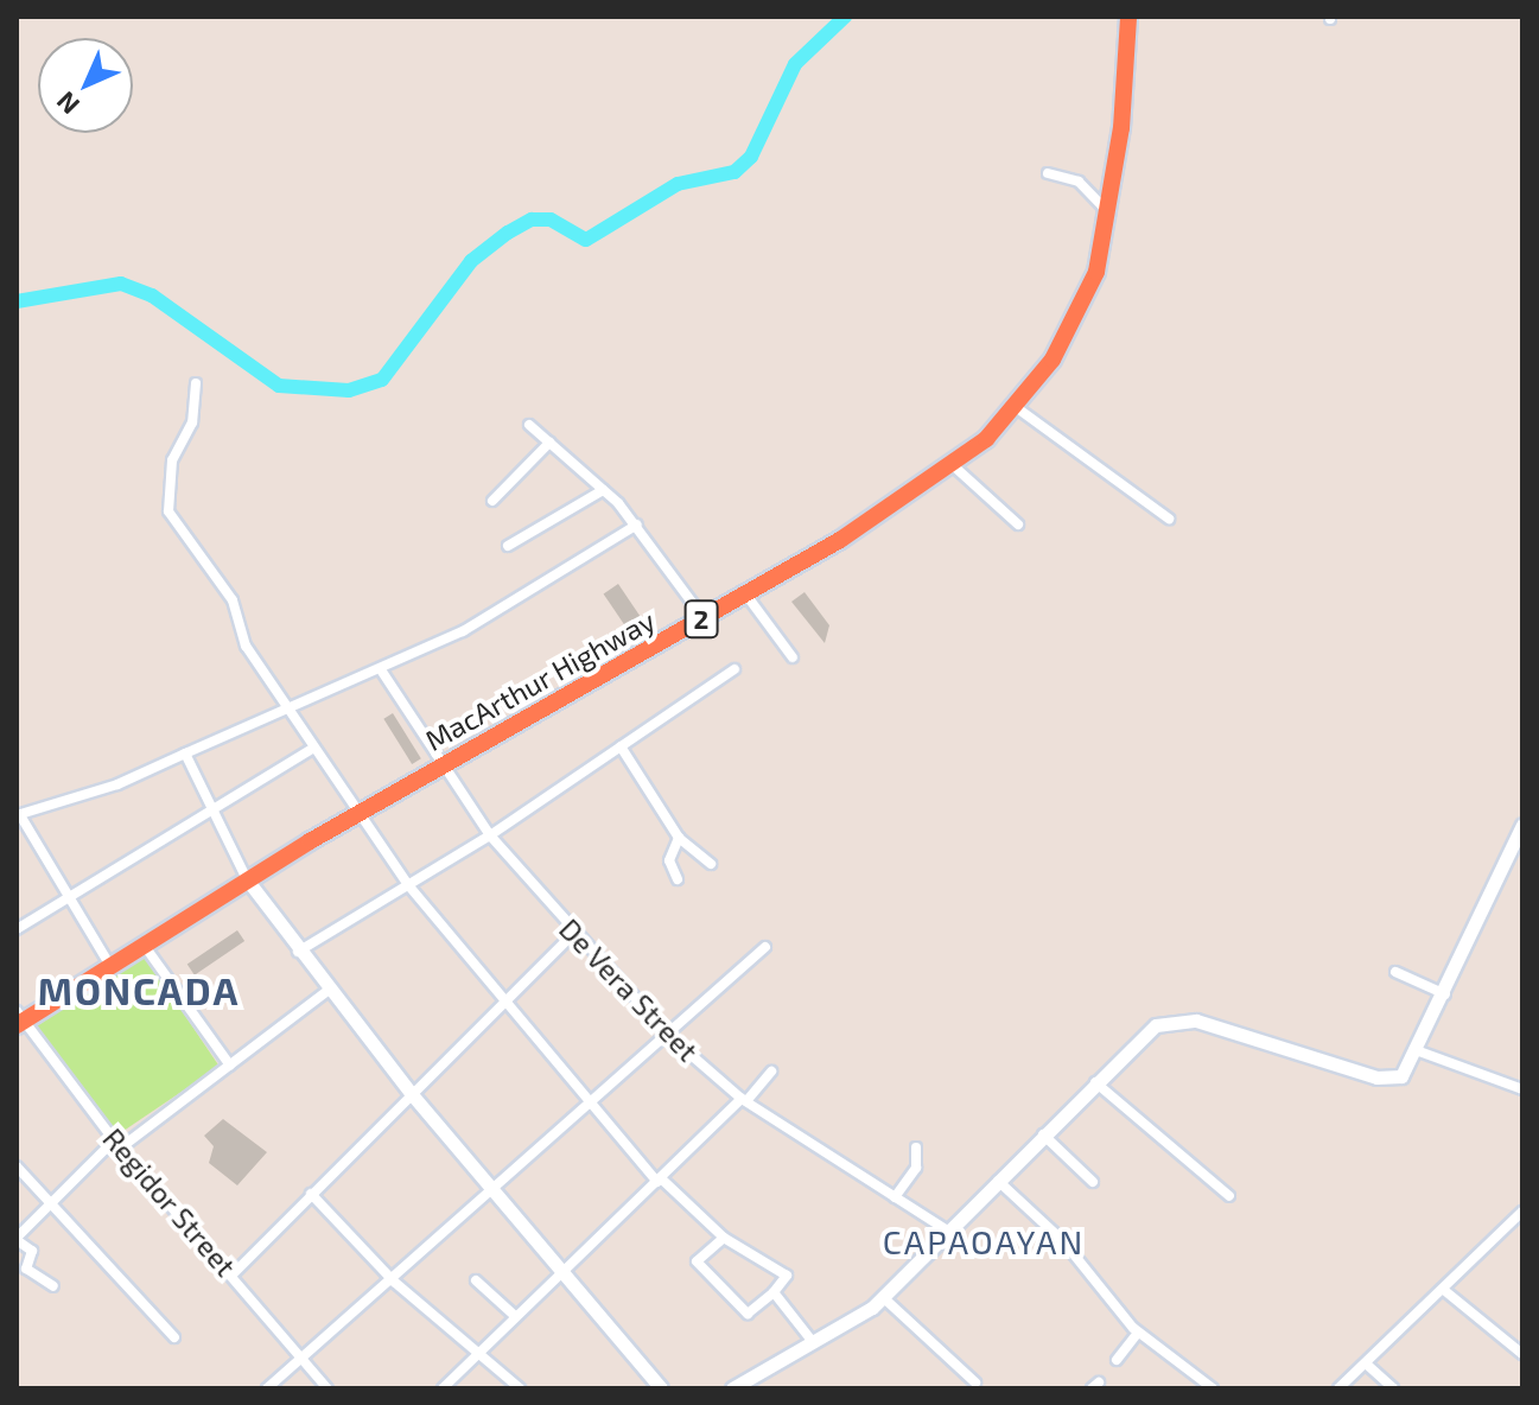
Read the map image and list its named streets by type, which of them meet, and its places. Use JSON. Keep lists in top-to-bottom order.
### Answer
{
  "streets": {
    "highway": ["2", "MacArthur Highway"],
    "street": ["De Vera Street", "Regidor Street"]
  },
  "crossings": [
    ["MacArthur Highway", "De Vera Street"],
    ["MacArthur Highway", "Regidor Street"]
  ],
  "districts": ["MONCADA", "CAPAOAYAN"],
  "north": "bottom left"
}
